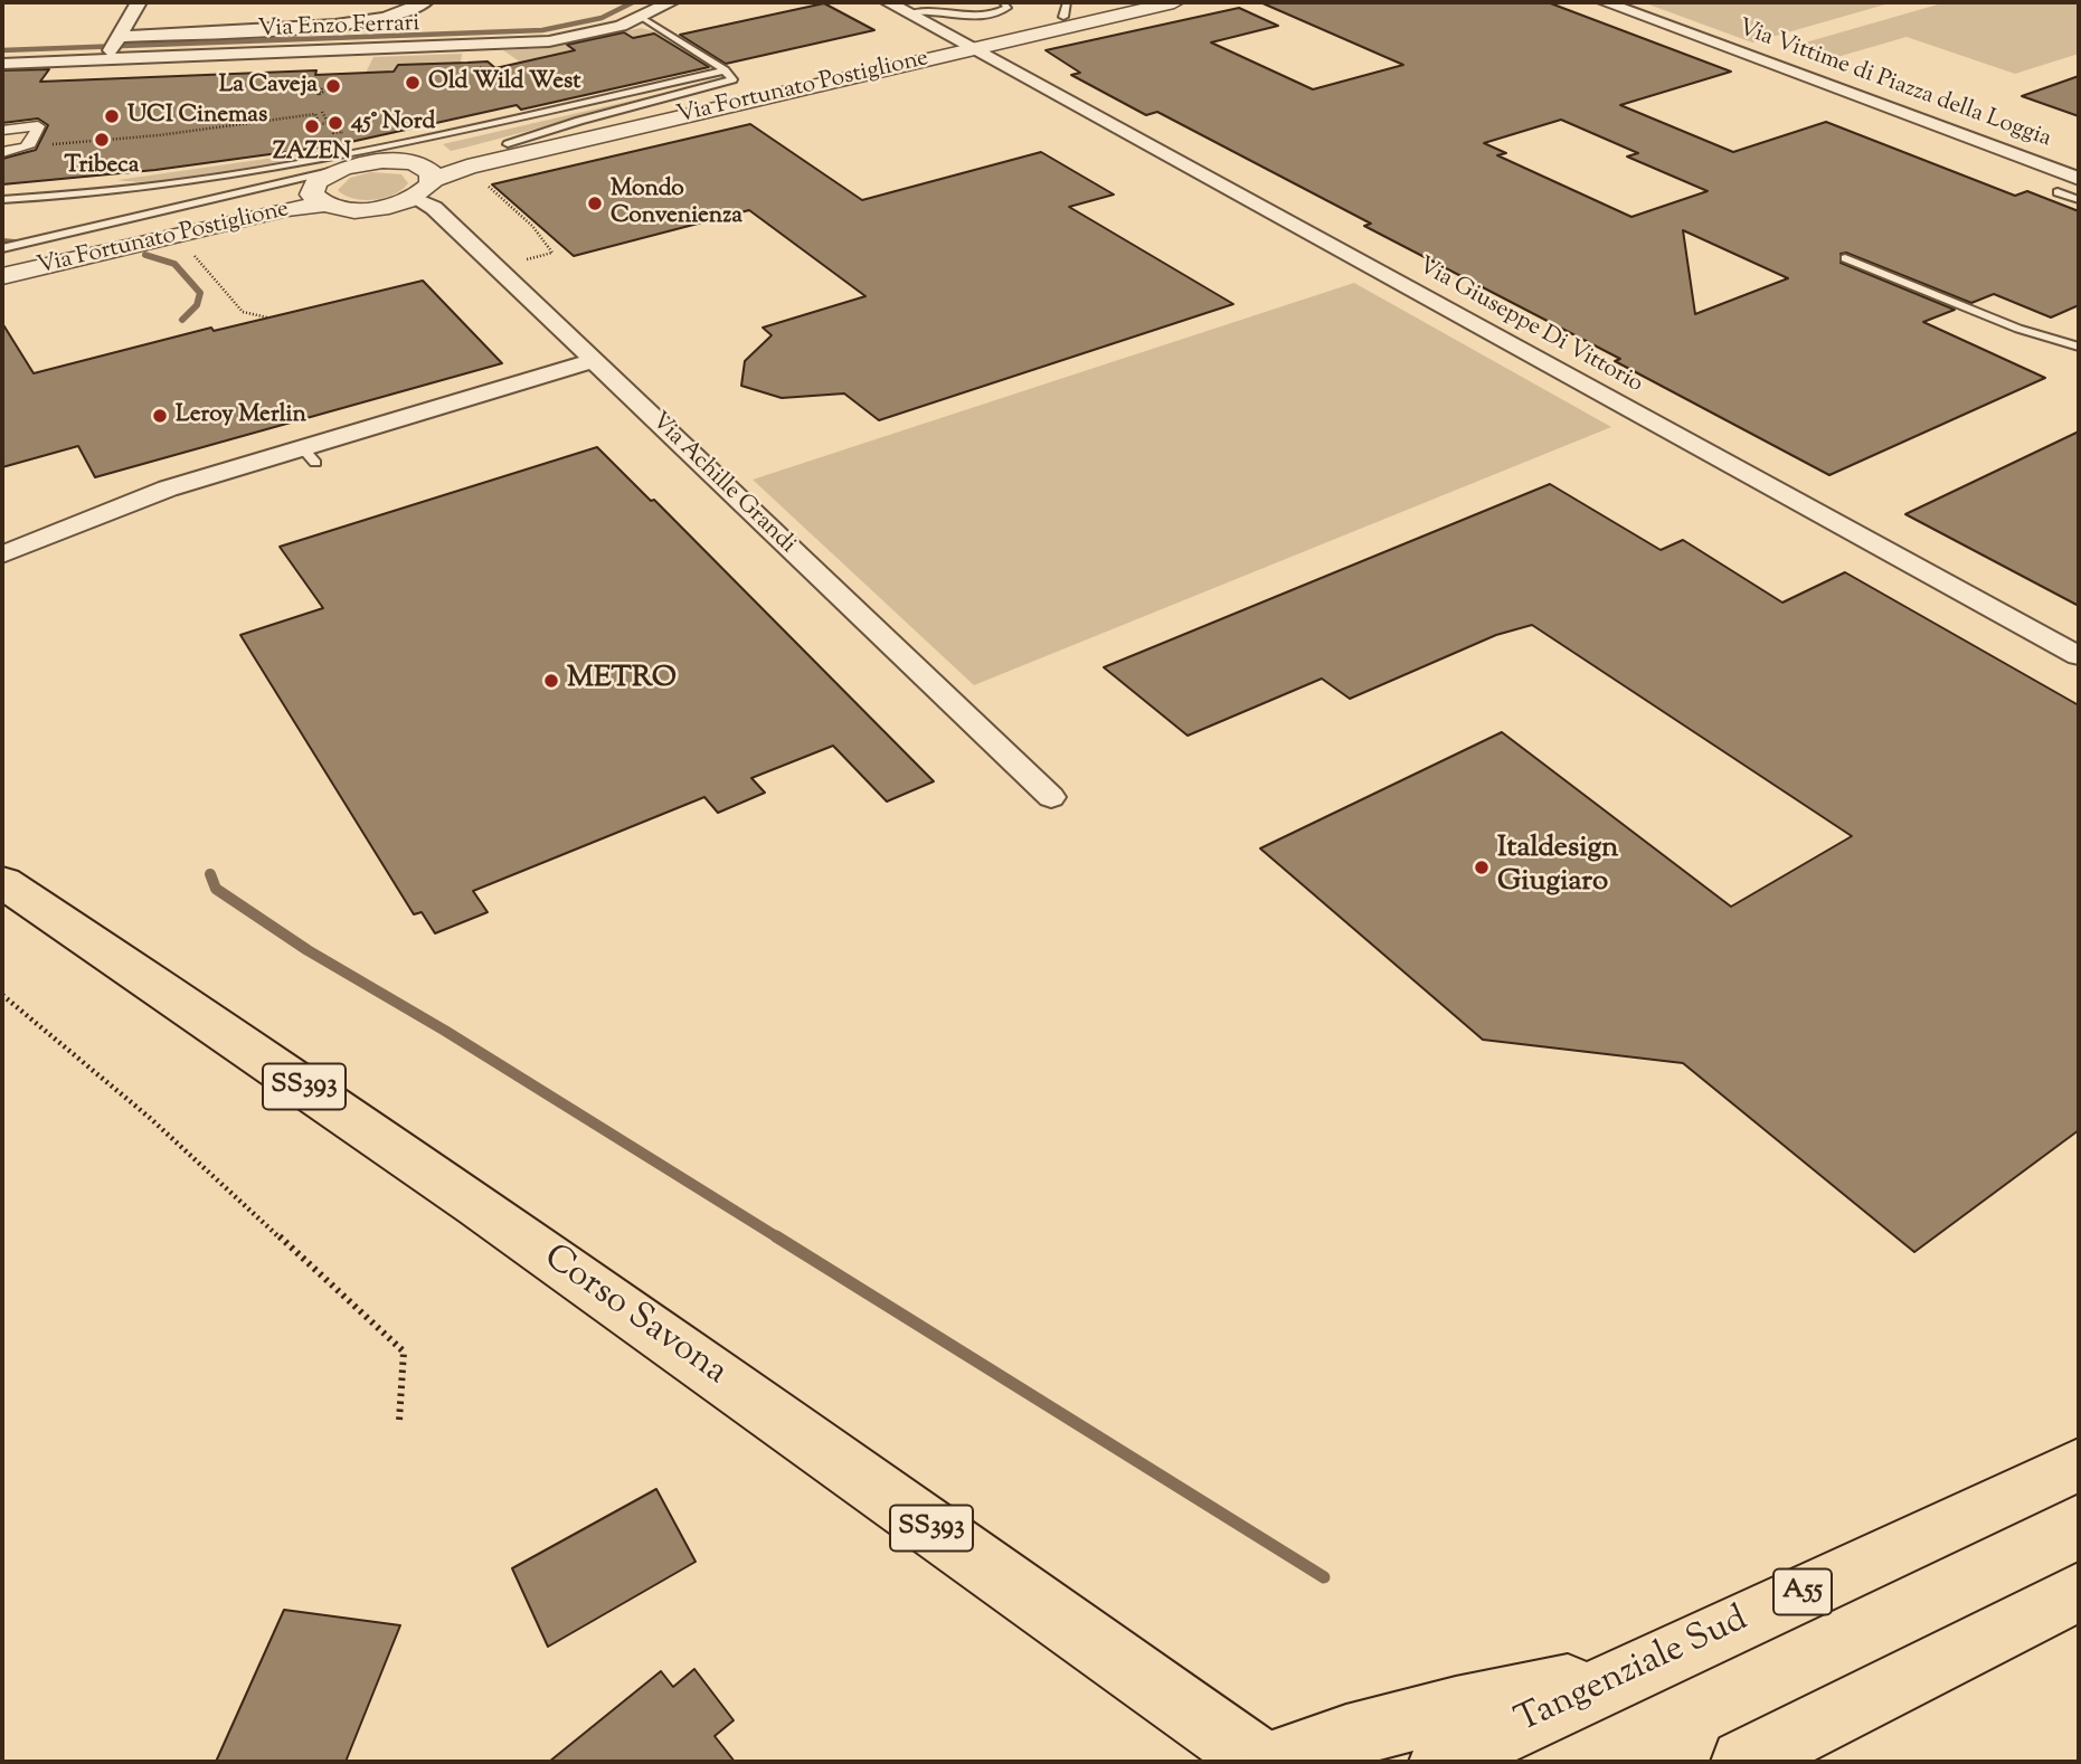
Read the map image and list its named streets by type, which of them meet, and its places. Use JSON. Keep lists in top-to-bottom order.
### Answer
{
  "streets": {
    "main road": [
      "SS393",
      "Corso Savona",
      "A55",
      "Tangenziale Sud"
    ],
    "street": [
      "Via Enzo Ferrari",
      "Via Vittime di Piazza della Loggia",
      "Via Fortunato Postiglione",
      "Via Giuseppe Di Vittorio",
      "Via Achille Grandi"
    ]
  },
  "crossings": [
    ["Via Fortunato Postiglione", "Via Giuseppe Di Vittorio"]
  ],
  "places": [
    "Old Wild West",
    "La Caveja",
    "UCI Cinemas",
    "45° Nord",
    "ZAZEN",
    "Tribeca",
    "Mondo Convenienza",
    "Leroy Merlin",
    "METRO",
    "Italdesign Giugiaro"
  ]
}
